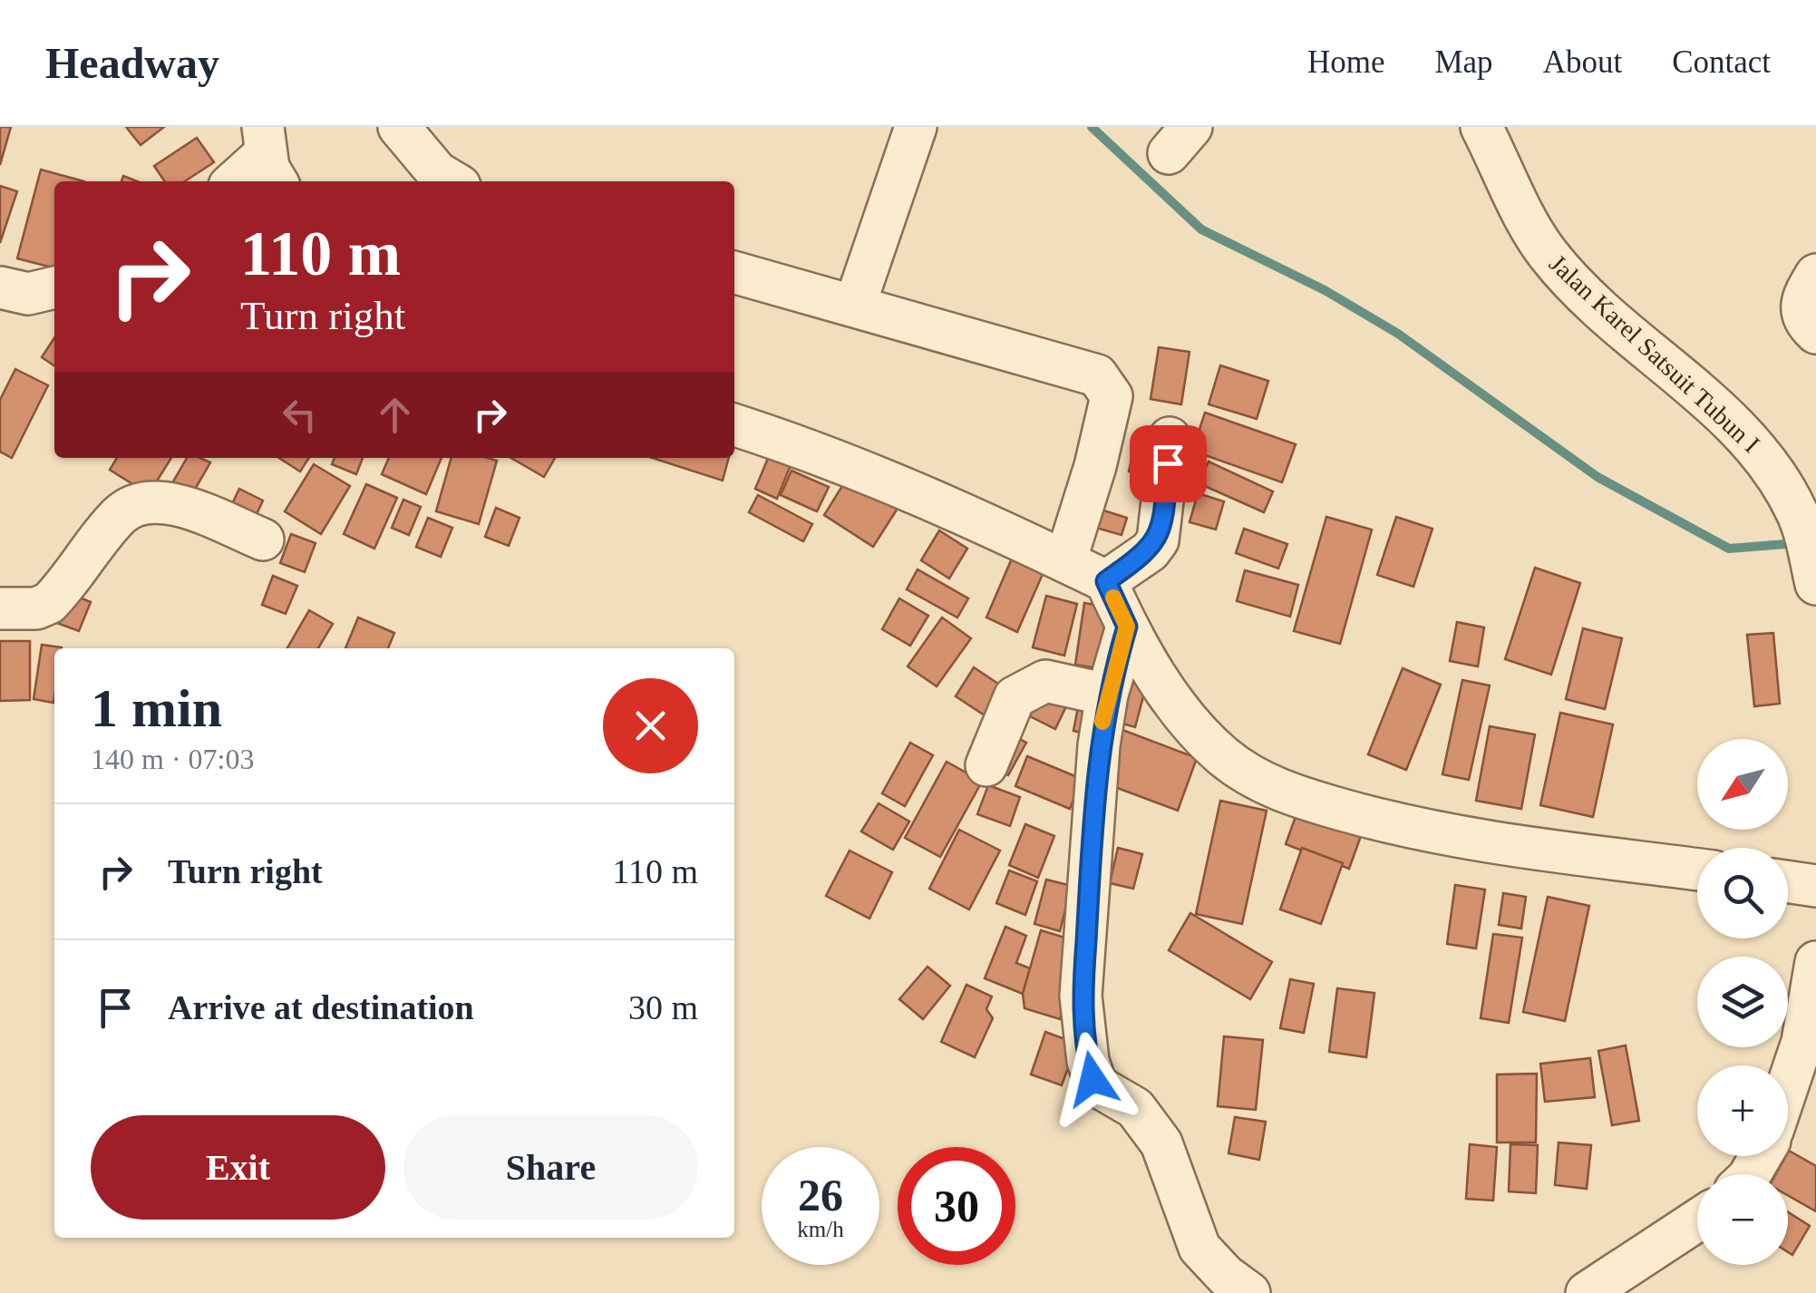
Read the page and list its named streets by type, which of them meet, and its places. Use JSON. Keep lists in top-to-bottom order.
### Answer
{
  "streets": {
    "street": ["Jalan Karel Satsuit Tubun I"]
  },
  "north": "bottom left",
  "page": {
    "header": "Headway",
    "nav": [
      "Home",
      "Map",
      "About",
      "Contact"
    ],
    "turn": ["110 m", "Turn right"],
    "heading": ["1 min", "140 m · 07:03"],
    "map_buttons": ["+", "−"],
    "list": [
      {
        "name": "Turn right",
        "value": "110 m"
      },
      {
        "name": "Arrive at destination",
        "value": "30 m"
      }
    ],
    "buttons": ["Exit", "Share"],
    "speed": "26 km/h",
    "limit": "30"
  }
}
